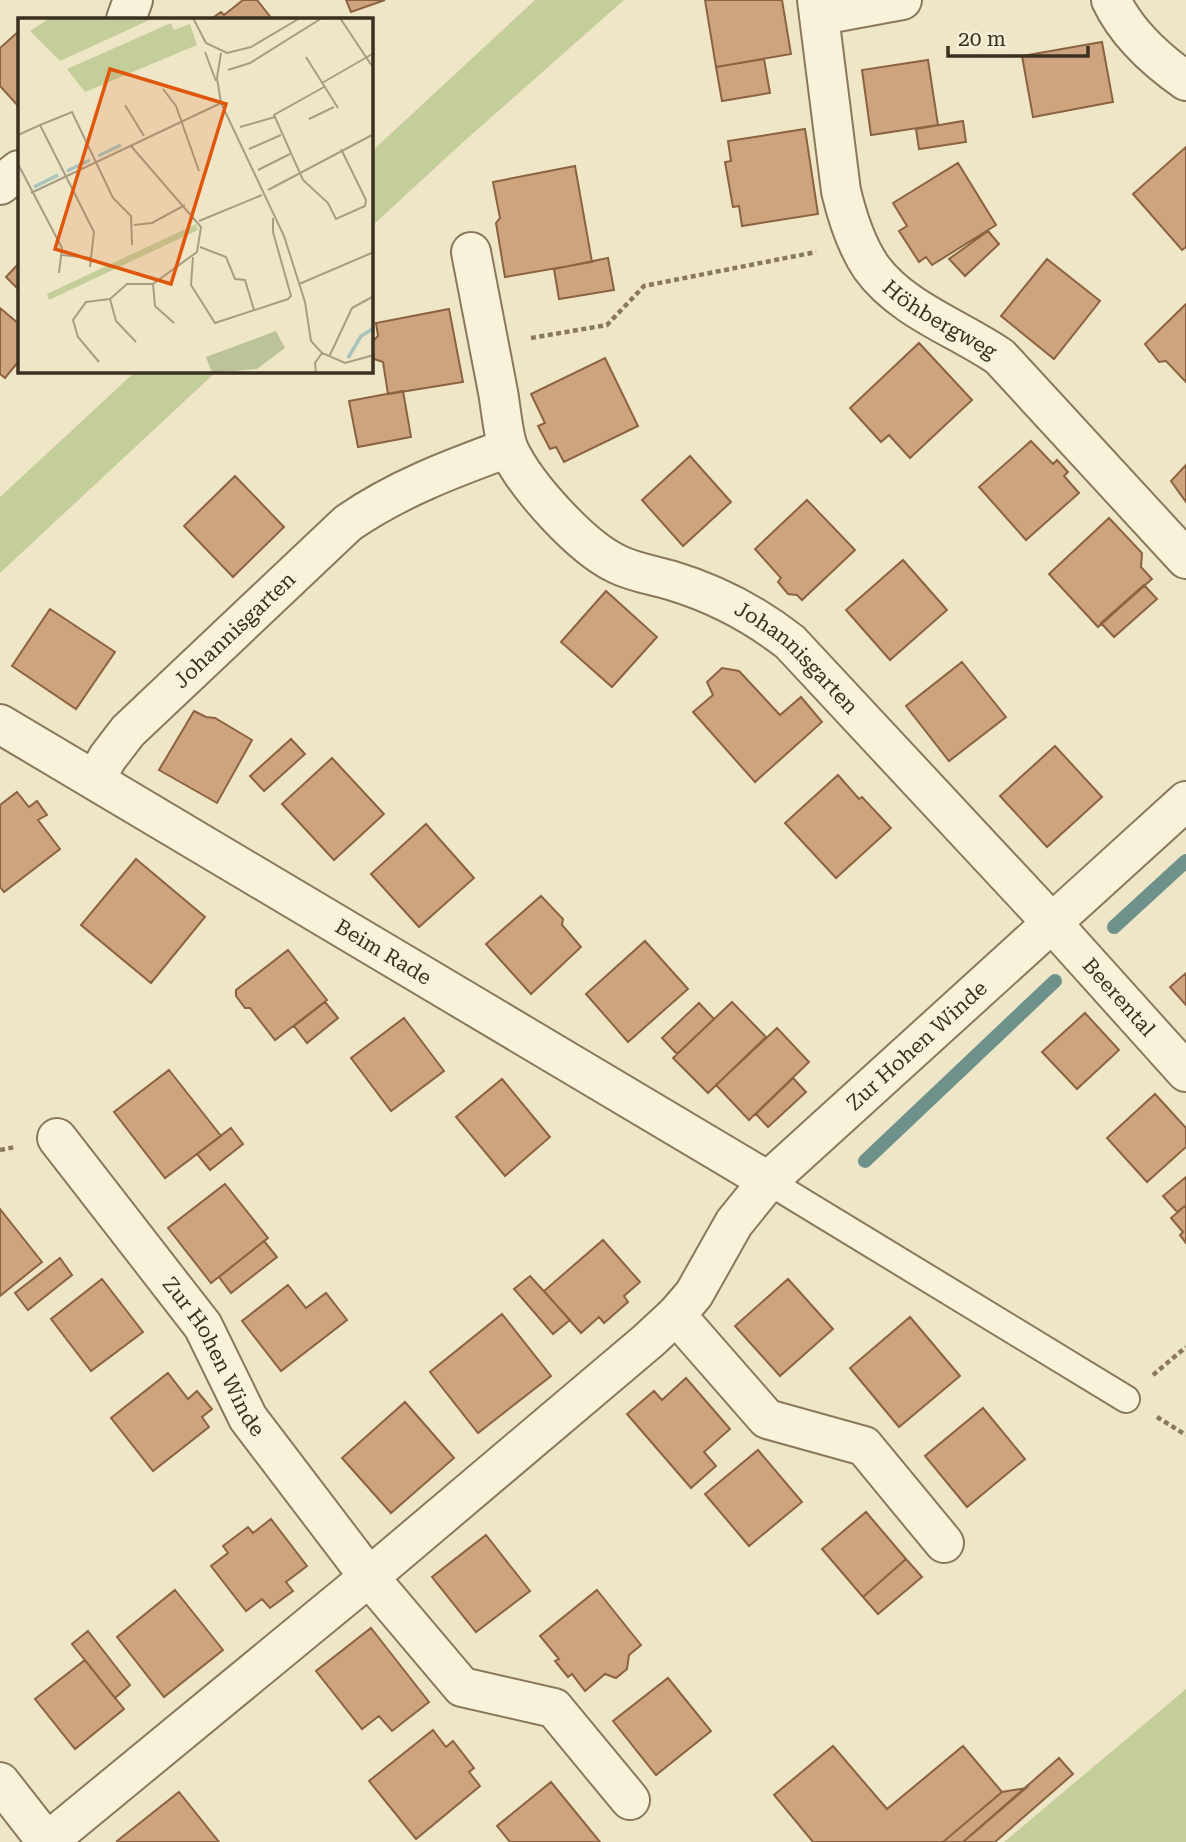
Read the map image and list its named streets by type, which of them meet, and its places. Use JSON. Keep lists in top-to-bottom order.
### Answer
{
  "streets": {
    "street": [
      "Höhbergweg",
      "Johannisgarten",
      "Beim Rade",
      "Beerental",
      "Zur Hohen Winde"
    ]
  },
  "crossings": [
    ["Johannisgarten", "Beim Rade"],
    ["Johannisgarten", "Beerental"],
    ["Johannisgarten", "Zur Hohen Winde"],
    ["Beim Rade", "Zur Hohen Winde"],
    ["Beerental", "Zur Hohen Winde"]
  ],
  "scale_bar": "20 m"
}
